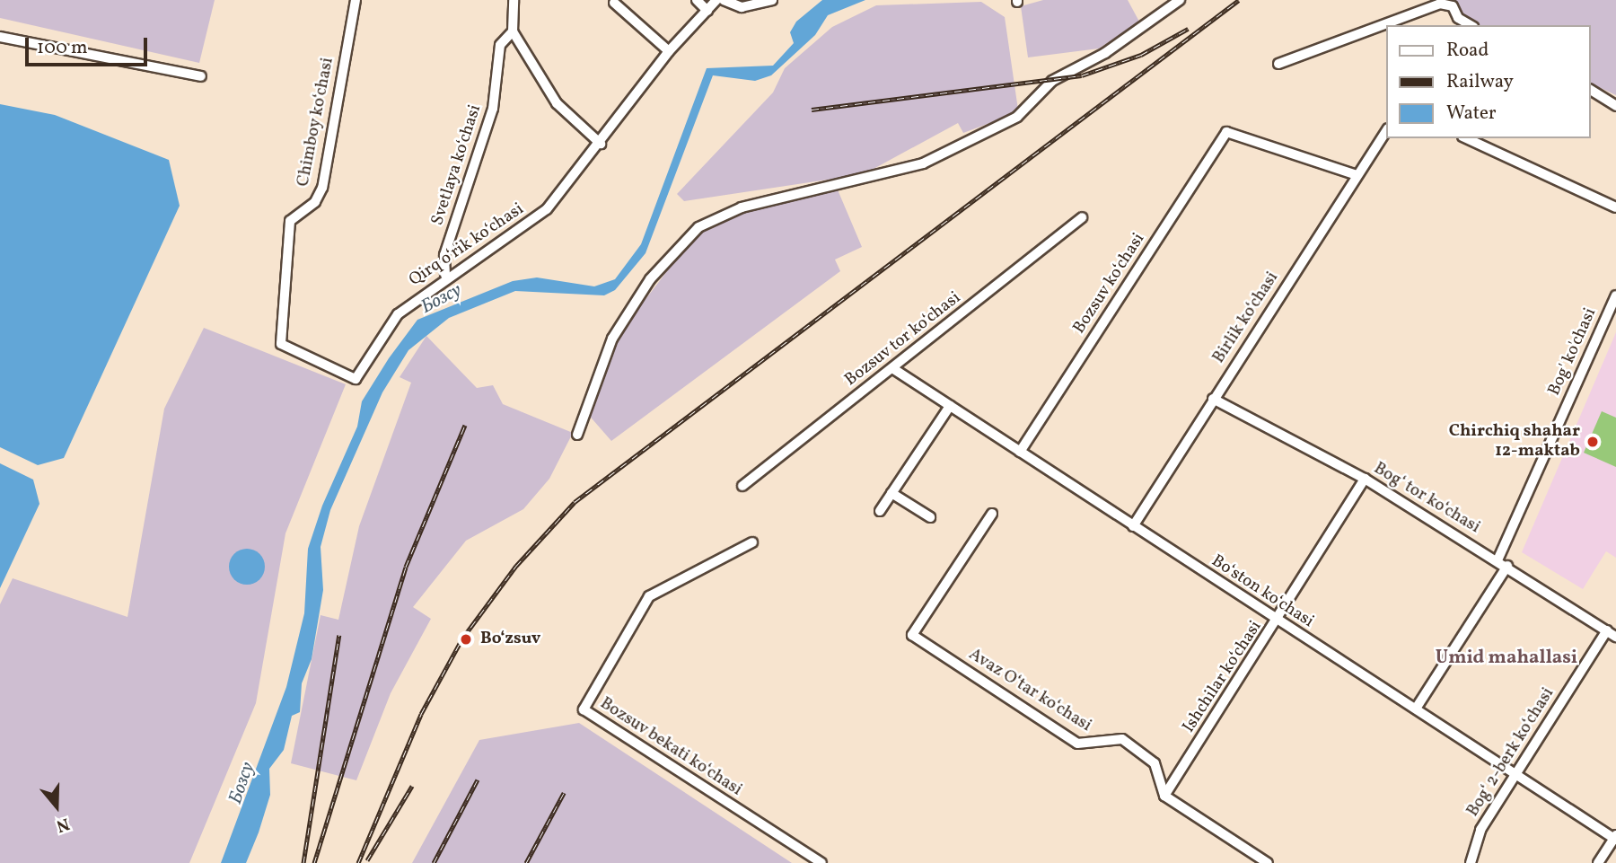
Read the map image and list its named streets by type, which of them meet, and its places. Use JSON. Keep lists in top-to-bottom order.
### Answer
{
  "streets": {
    "street": [
      "Chimboy ko‘chasi",
      "Svetlaya ko‘chasi",
      "Qirq o‘rik ko‘chasi",
      "Bozsuv ko‘chasi",
      "Birlik ko‘chasi",
      "Bozsuv tor ko‘chasi",
      "Bog' ko'chasi",
      "Bog‘ tor ko‘chasi",
      "Bo‘ston ko‘chasi",
      "Ishchilar ko‘chasi",
      "Avaz O‘tar ko‘chasi",
      "Bozsuv bekati ko‘chasi",
      "Bog‘ 2-berk ko‘chasi"
    ]
  },
  "crossings": [
    ["Chimboy ko‘chasi", "Qirq o‘rik ko‘chasi"],
    ["Svetlaya ko‘chasi", "Qirq o‘rik ko‘chasi"],
    ["Bozsuv ko‘chasi", "Birlik ko‘chasi"],
    ["Bozsuv ko‘chasi", "Bo‘ston ko‘chasi"],
    ["Birlik ko‘chasi", "Bog‘ tor ko‘chasi"],
    ["Birlik ko‘chasi", "Bo‘ston ko‘chasi"],
    ["Bozsuv tor ko‘chasi", "Bo‘ston ko‘chasi"],
    ["Bog' ko'chasi", "Bog‘ tor ko‘chasi"],
    ["Bog‘ tor ko‘chasi", "Ishchilar ko‘chasi"],
    ["Bog‘ tor ko‘chasi", "Bog‘ 2-berk ko‘chasi"],
    ["Bo‘ston ko‘chasi", "Ishchilar ko‘chasi"],
    ["Bo‘ston ko‘chasi", "Bog‘ 2-berk ko‘chasi"],
    ["Ishchilar ko‘chasi", "Avaz O‘tar ko‘chasi"]
  ],
  "districts": ["Umid mahallasi"],
  "water": ["Бозсу"],
  "places": ["Chirchiq shahar 12-maktab", "Bo‘zsuv"],
  "legend": ["Road", "Railway", "Water"],
  "scale_bar": "100 m",
  "north": "bottom"
}
